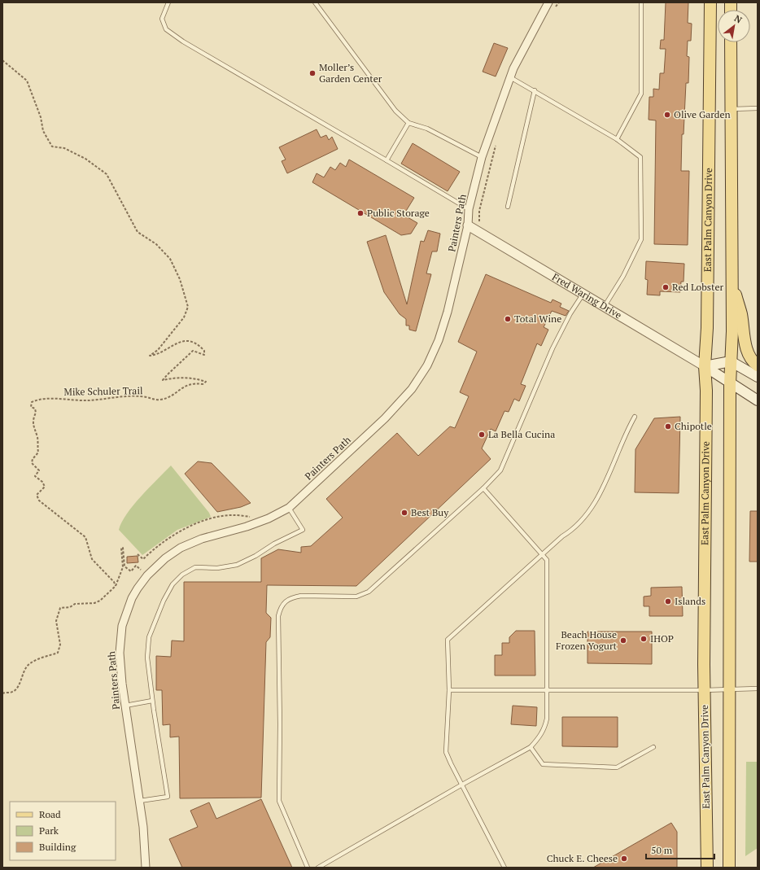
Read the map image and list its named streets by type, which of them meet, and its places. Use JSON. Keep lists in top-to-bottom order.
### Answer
{
  "streets": {
    "main road": ["East Palm Canyon Drive", "Fred Waring Drive"],
    "street": ["Painters Path"],
    "path": ["Mike Schuler Trail"]
  },
  "crossings": [
    ["East Palm Canyon Drive", "Fred Waring Drive"],
    ["Painters Path", "Fred Waring Drive"]
  ],
  "places": [
    "Moller’s Garden Center",
    "Olive Garden",
    "Public Storage",
    "Red Lobster",
    "Total Wine",
    "Chipotle",
    "La Bella Cucina",
    "Best Buy",
    "Islands",
    "IHOP",
    "Beach House Frozen Yogurt",
    "Chuck E. Cheese"
  ],
  "legend": ["Road", "Park", "Building"],
  "scale_bar": "50 m",
  "north": "top right"
}
